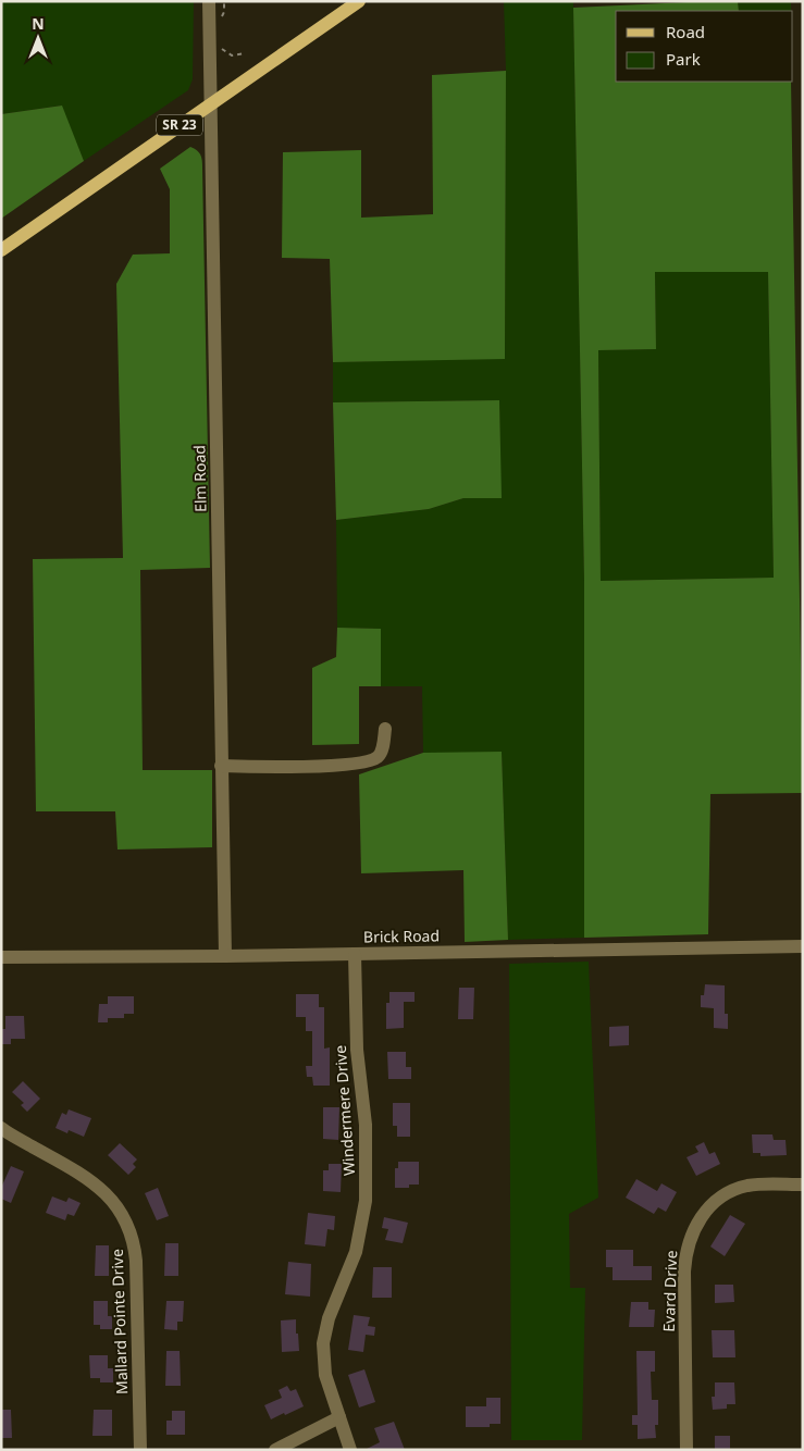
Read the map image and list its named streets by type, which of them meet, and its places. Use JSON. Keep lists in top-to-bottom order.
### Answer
{
  "streets": {
    "main road": ["SR 23"],
    "street": [
      "Elm Road",
      "Brick Road",
      "Windermere Drive",
      "Evard Drive",
      "Mallard Pointe Drive"
    ]
  },
  "crossings": [
    ["SR 23", "Elm Road"],
    ["Elm Road", "Brick Road"],
    ["Brick Road", "Windermere Drive"]
  ],
  "legend": ["Road", "Park"],
  "north": "top"
}
